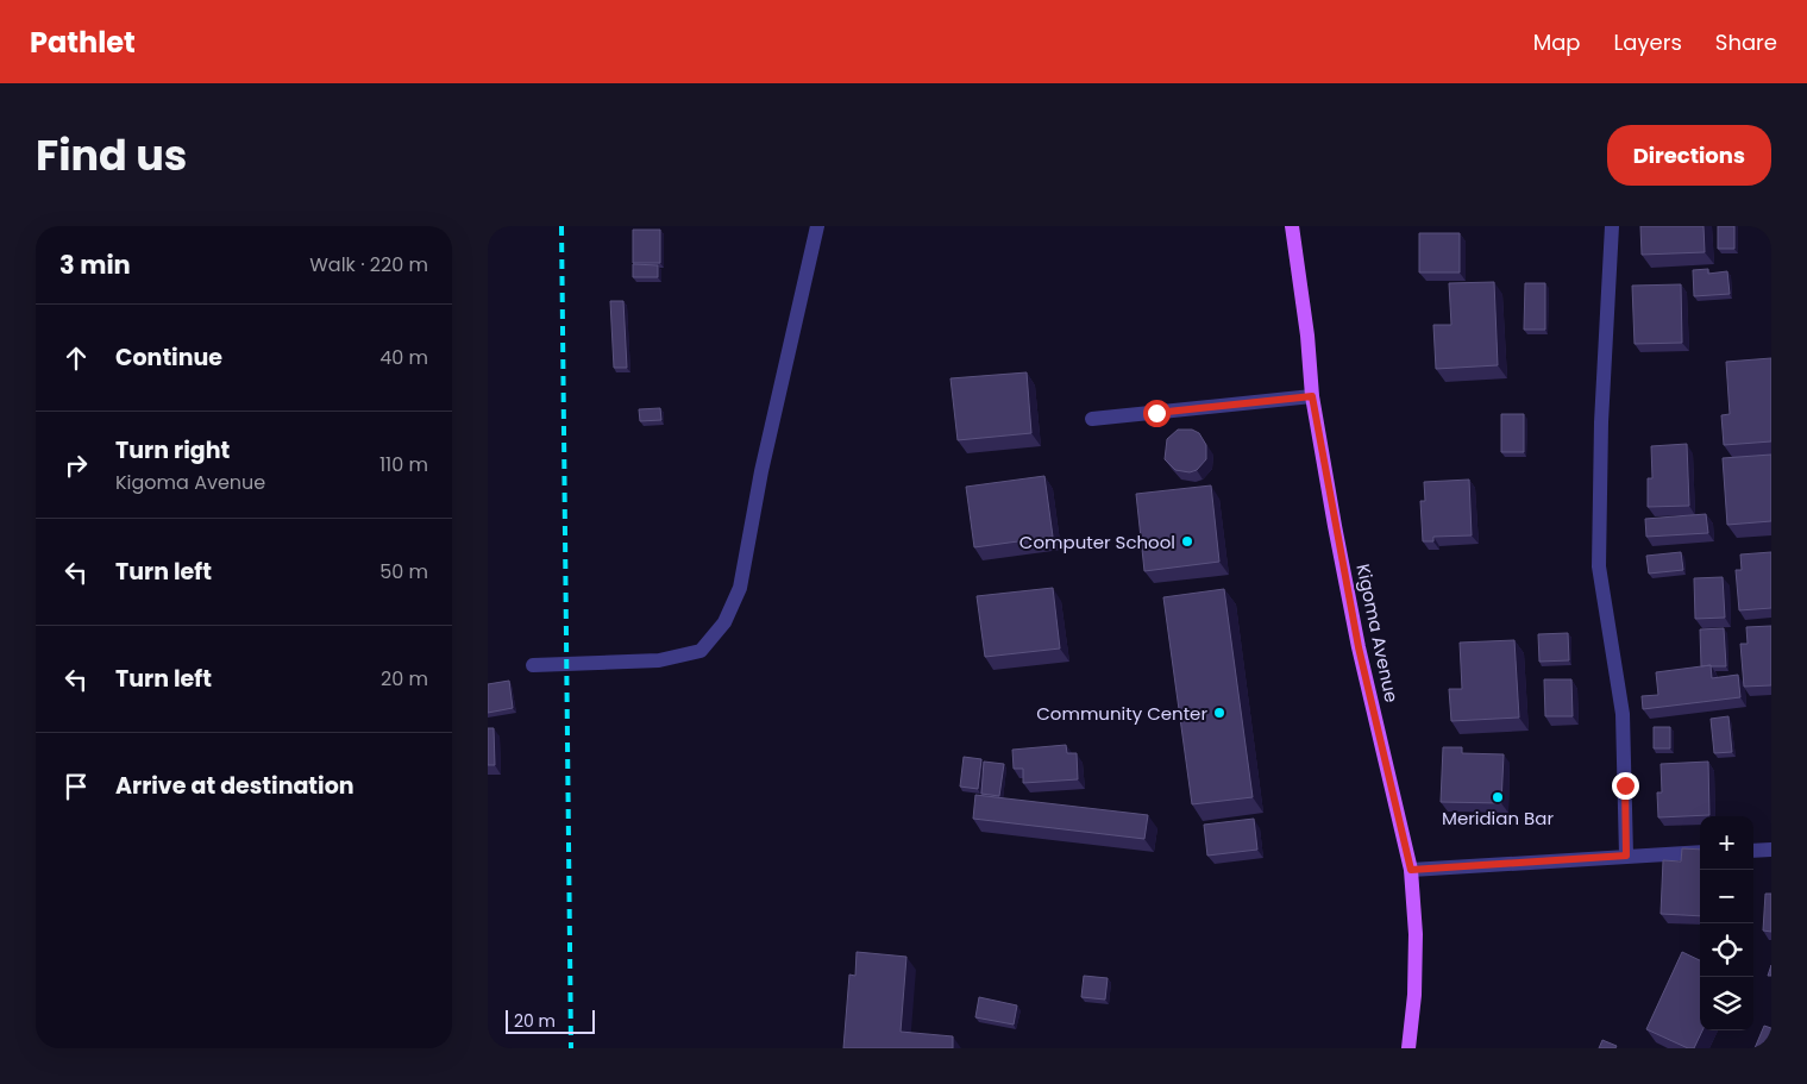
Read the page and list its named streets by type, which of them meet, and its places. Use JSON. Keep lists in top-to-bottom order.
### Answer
{
  "streets": {
    "main road": ["Kigoma Avenue"]
  },
  "places": ["Computer School", "Community Center", "Meridian Bar"],
  "scale_bar": "20 m",
  "page": {
    "header": "Pathlet",
    "nav": ["Map", "Layers", "Share"],
    "title": "Find us",
    "buttons": "Directions",
    "heading": ["3 min", "Walk · 220 m"],
    "list": [
      ["Continue", "40 m"],
      ["Turn right", "Kigoma Avenue", "110 m"],
      ["Turn left", "50 m"],
      ["Turn left", "20 m"],
      "Arrive at destination"
    ],
    "map_buttons": ["+", "−"],
    "scale": "20 m"
  }
}
